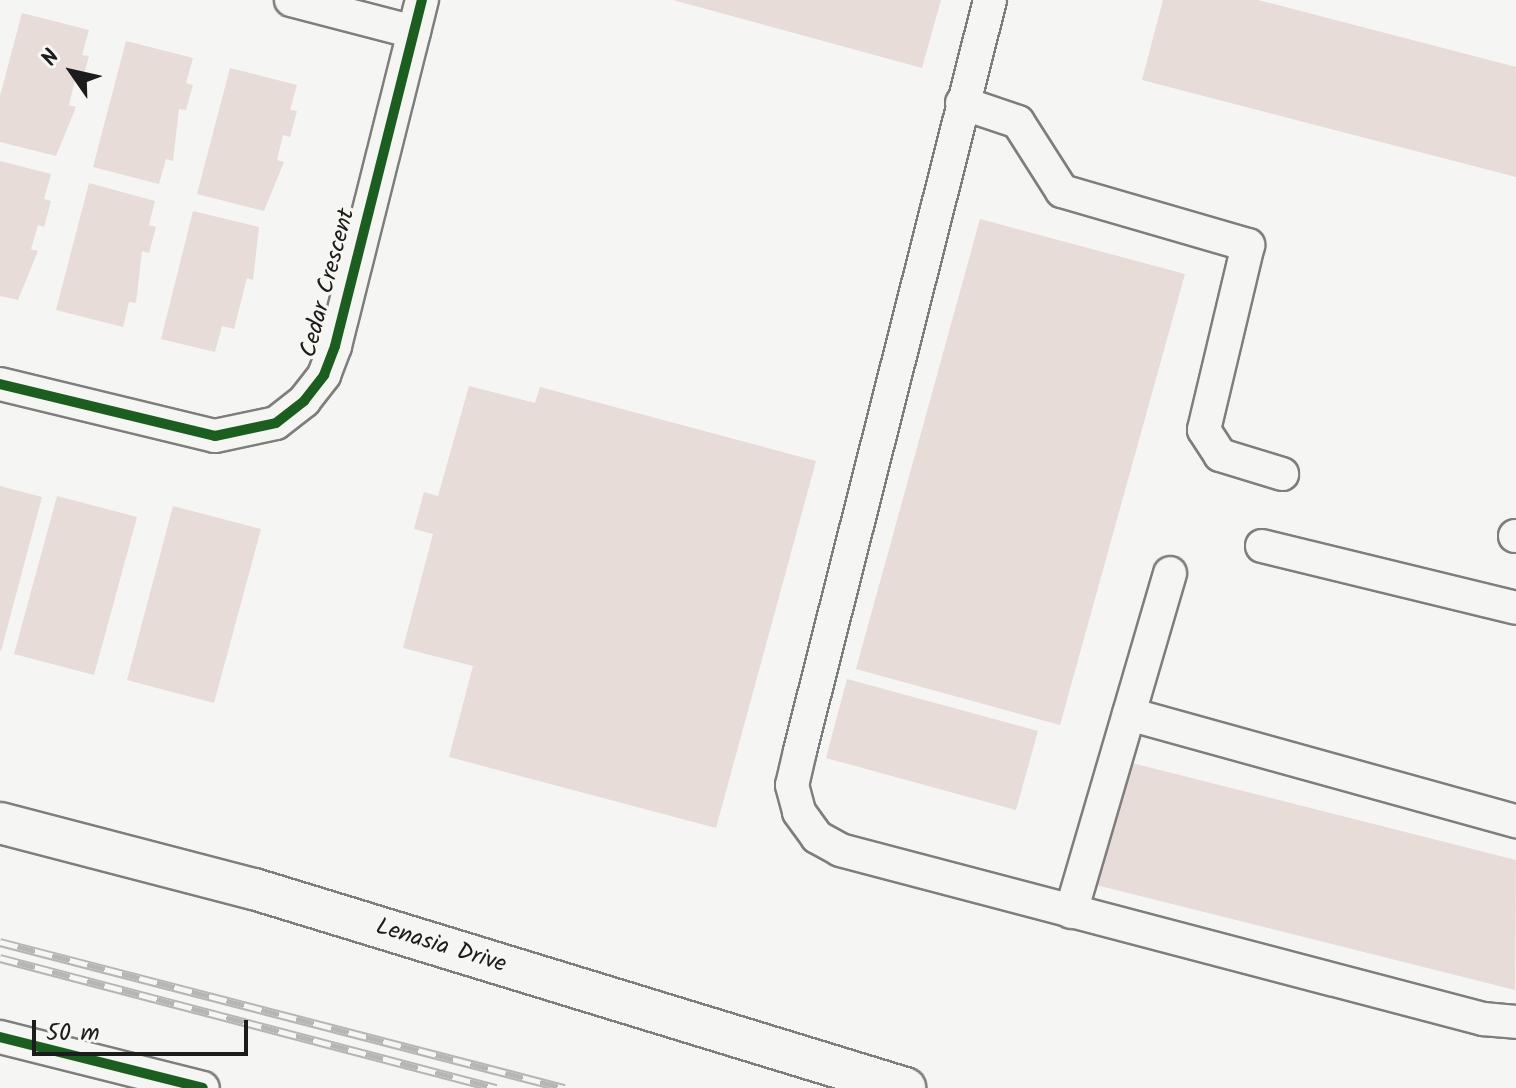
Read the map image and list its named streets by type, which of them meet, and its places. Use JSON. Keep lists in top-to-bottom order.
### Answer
{
  "streets": {
    "main road": ["Lenasia Drive"],
    "street": ["Cedar Crescent"]
  },
  "scale_bar": "50 m",
  "north": "top left"
}
